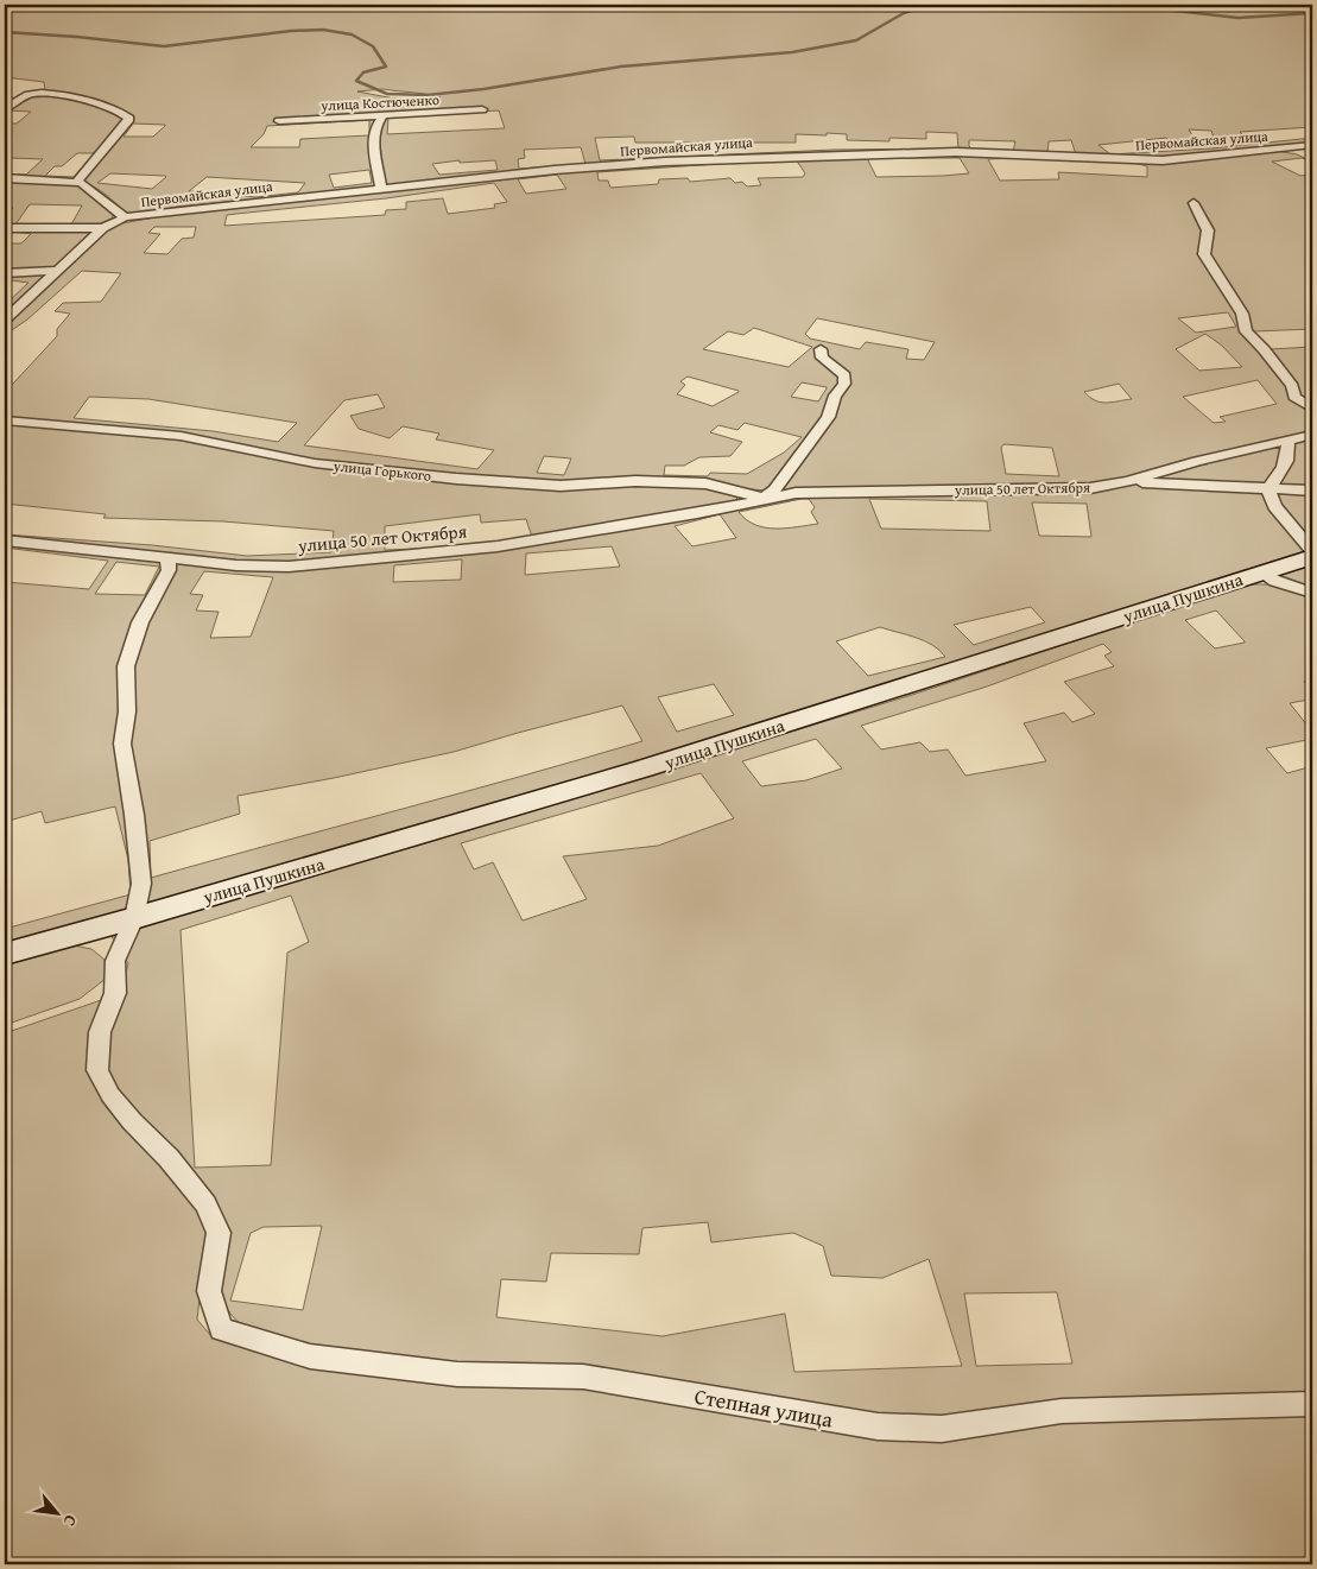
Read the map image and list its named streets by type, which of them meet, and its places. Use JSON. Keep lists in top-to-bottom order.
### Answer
{
  "streets": {
    "street": [
      "улица Костюченко",
      "Первомайская улица",
      "улица Горького",
      "улица 50 лет Октября",
      "улица Пушкина",
      "Степная улица"
    ]
  },
  "crossings": [
    ["улица Горького", "улица 50 лет Октября"],
    ["улица Пушкина", "Степная улица"]
  ],
  "north": "bottom right"
}
